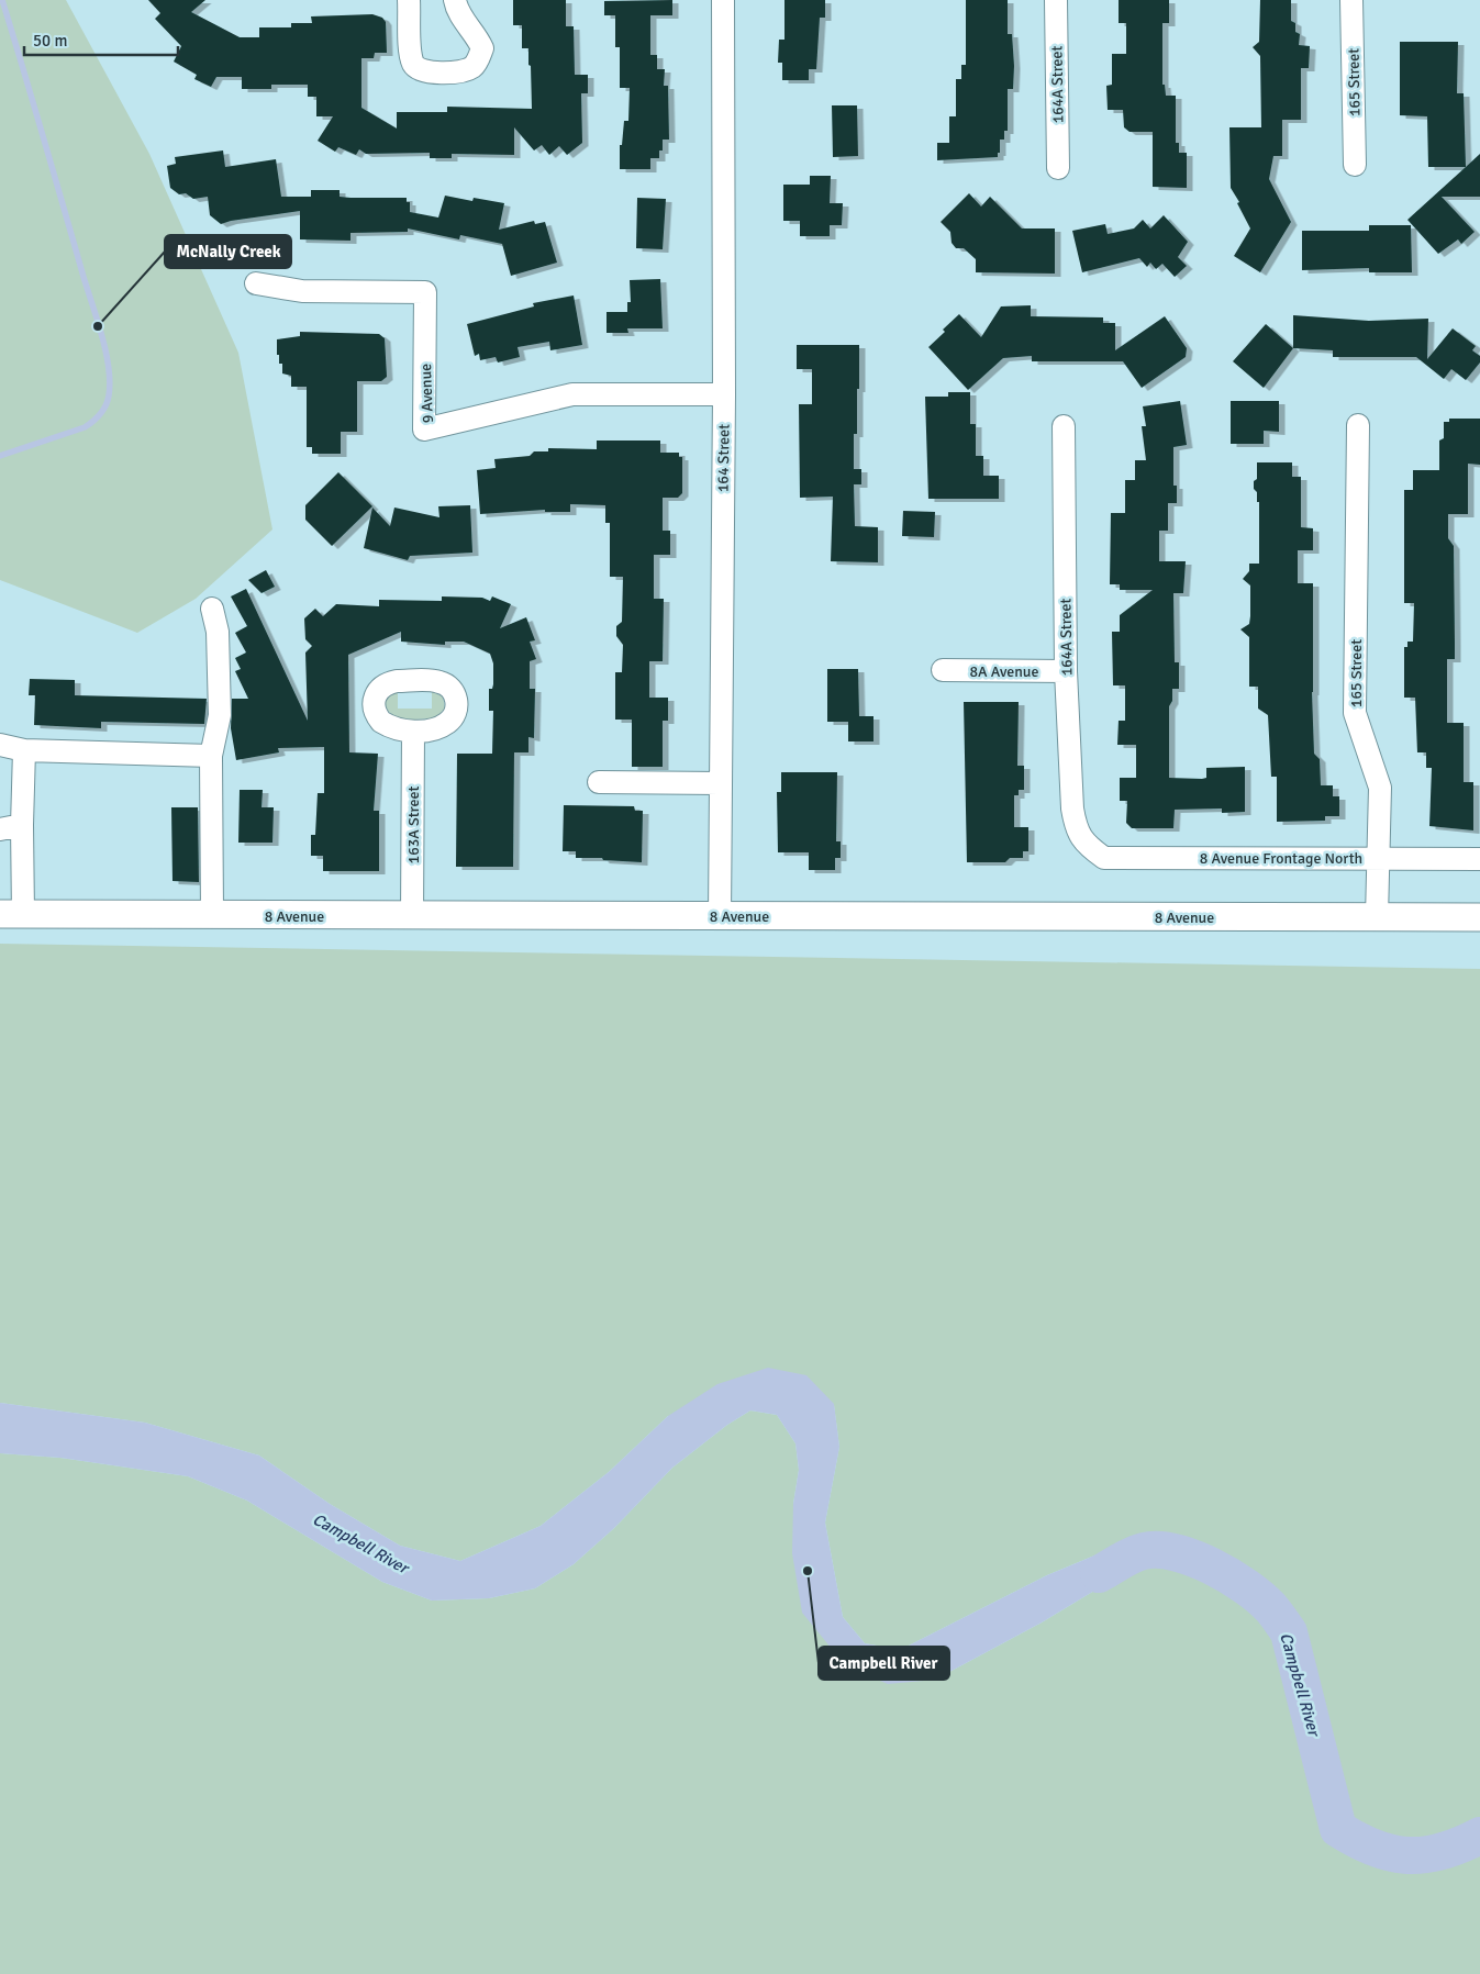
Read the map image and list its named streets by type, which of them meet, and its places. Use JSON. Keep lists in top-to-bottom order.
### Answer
{
  "streets": {
    "main road": ["8 Avenue"],
    "street": [
      "165 Street",
      "164A Street",
      "9 Avenue",
      "164 Street",
      "8A Avenue",
      "163A Street",
      "8 Avenue Frontage North"
    ]
  },
  "crossings": [
    ["165 Street", "8 Avenue Frontage North"],
    ["165 Street", "8 Avenue"],
    ["164A Street", "8A Avenue"],
    ["164A Street", "8 Avenue Frontage North"],
    ["9 Avenue", "164 Street"],
    ["164 Street", "8 Avenue"],
    ["163A Street", "8 Avenue"]
  ],
  "water": ["Campbell River"],
  "places": ["McNally Creek", "Campbell River"],
  "scale_bar": "50 m"
}
